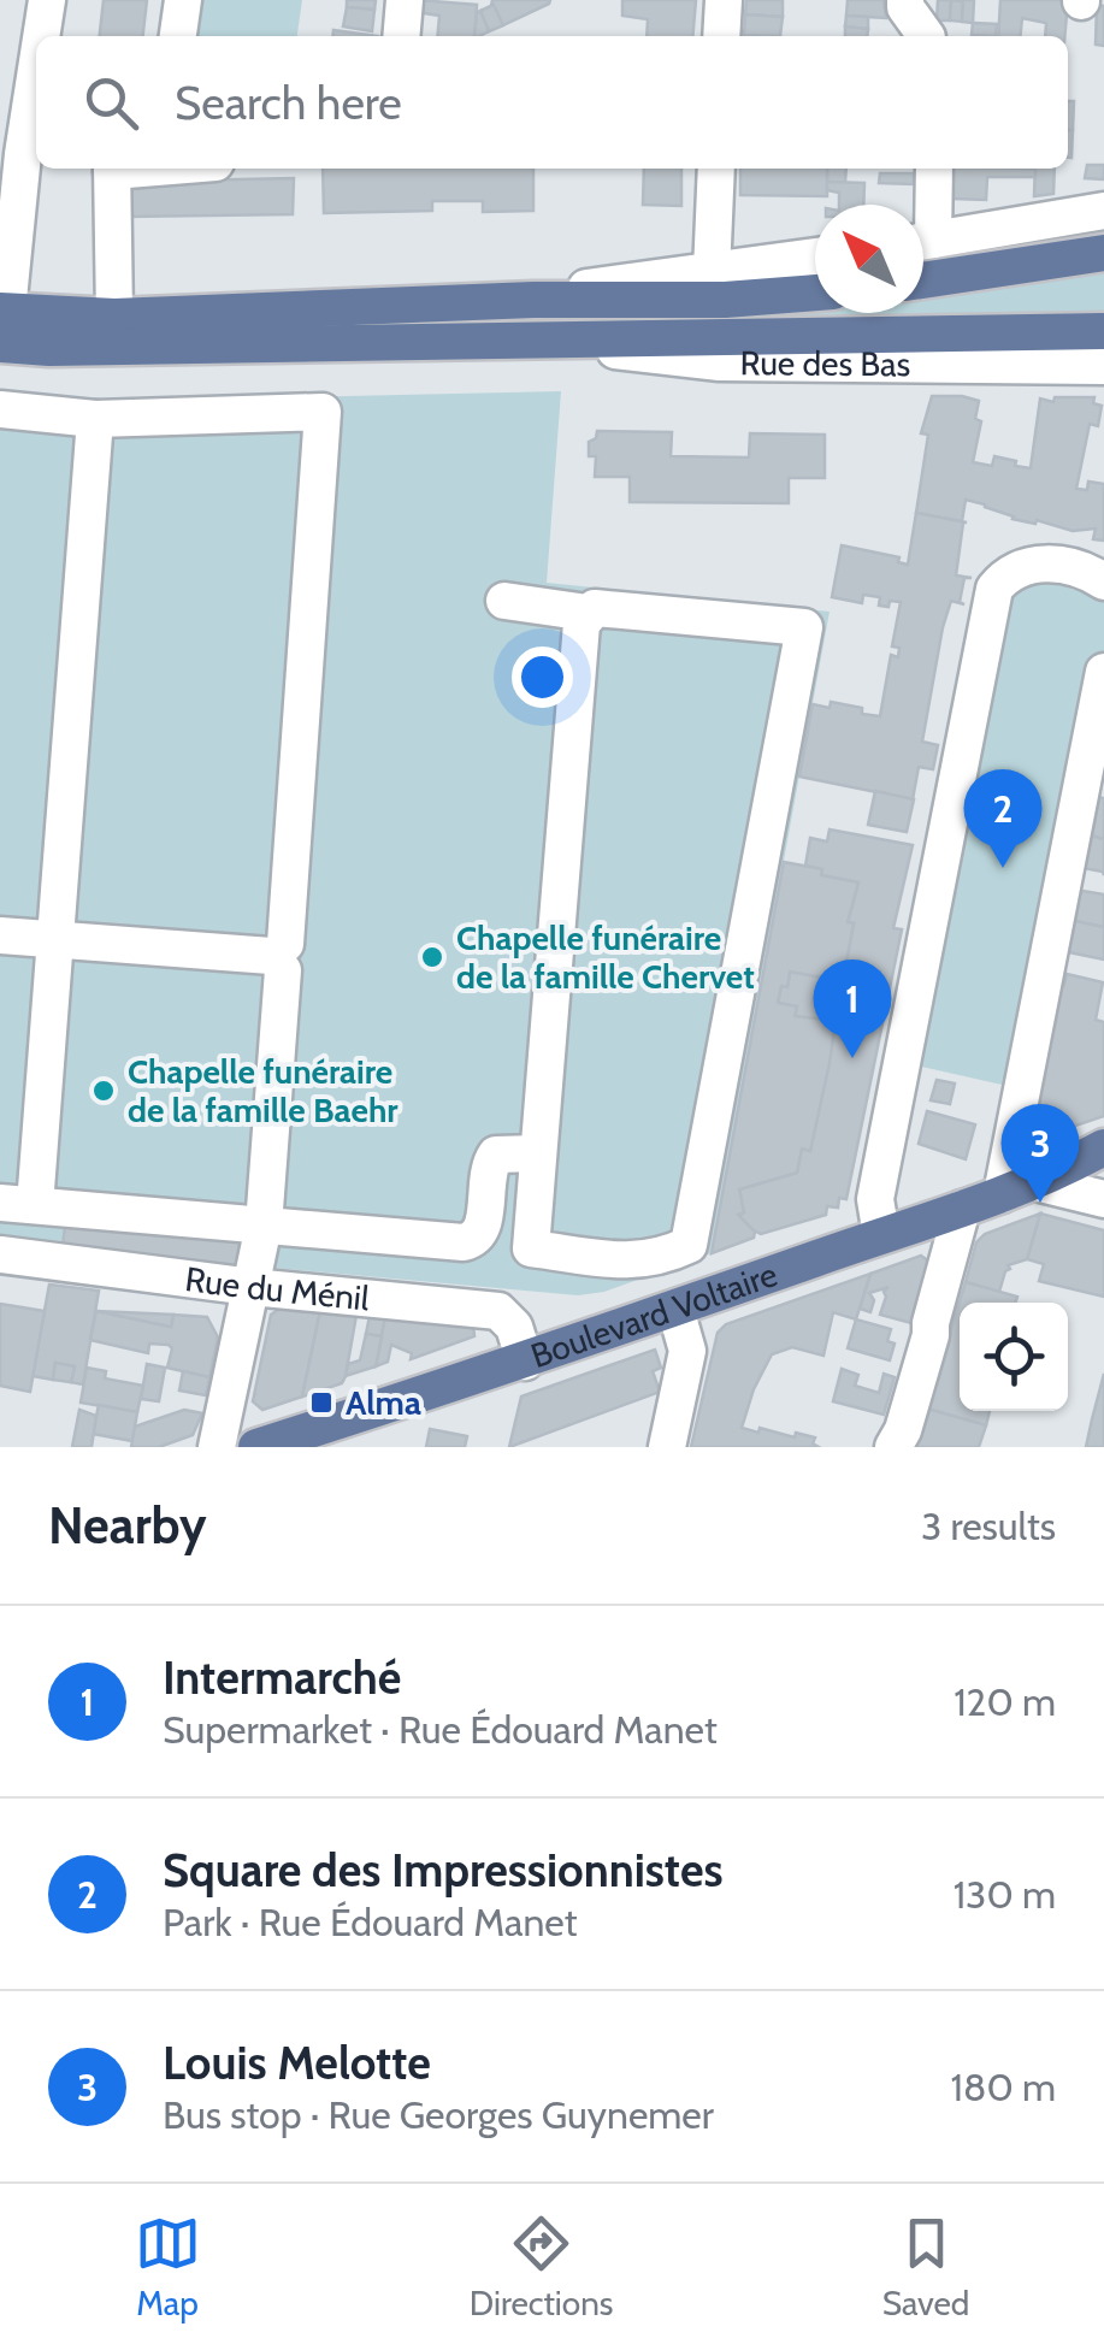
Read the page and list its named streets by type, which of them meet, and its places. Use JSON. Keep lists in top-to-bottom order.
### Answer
{
  "streets": {
    "main road": ["Rue des Bas", "Boulevard Voltaire"],
    "street": ["Rue du Ménil"]
  },
  "crossings": [
    ["Rue du Ménil", "Boulevard Voltaire"]
  ],
  "places": {
    "other": ["Chapelle funéraire de la famille Chervet", "Chapelle funéraire de la famille Baehr"],
    "transit": ["Alma"]
  },
  "north": "top left",
  "page": {
    "search": "Search here",
    "pins": ["2", "1", "3"],
    "heading": ["Nearby", "3 results"],
    "list": [
      {
        "mark": "1",
        "name": "Intermarché",
        "note": "Supermarket · Rue Édouard Manet",
        "value": "120 m"
      },
      {
        "mark": "2",
        "name": "Square des Impressionnistes",
        "note": "Park · Rue Édouard Manet",
        "value": "130 m"
      },
      {
        "mark": "3",
        "name": "Louis Melotte",
        "note": "Bus stop · Rue Georges Guynemer",
        "value": "180 m"
      }
    ],
    "nav": ["Map", "Directions", "Saved"]
  }
}
